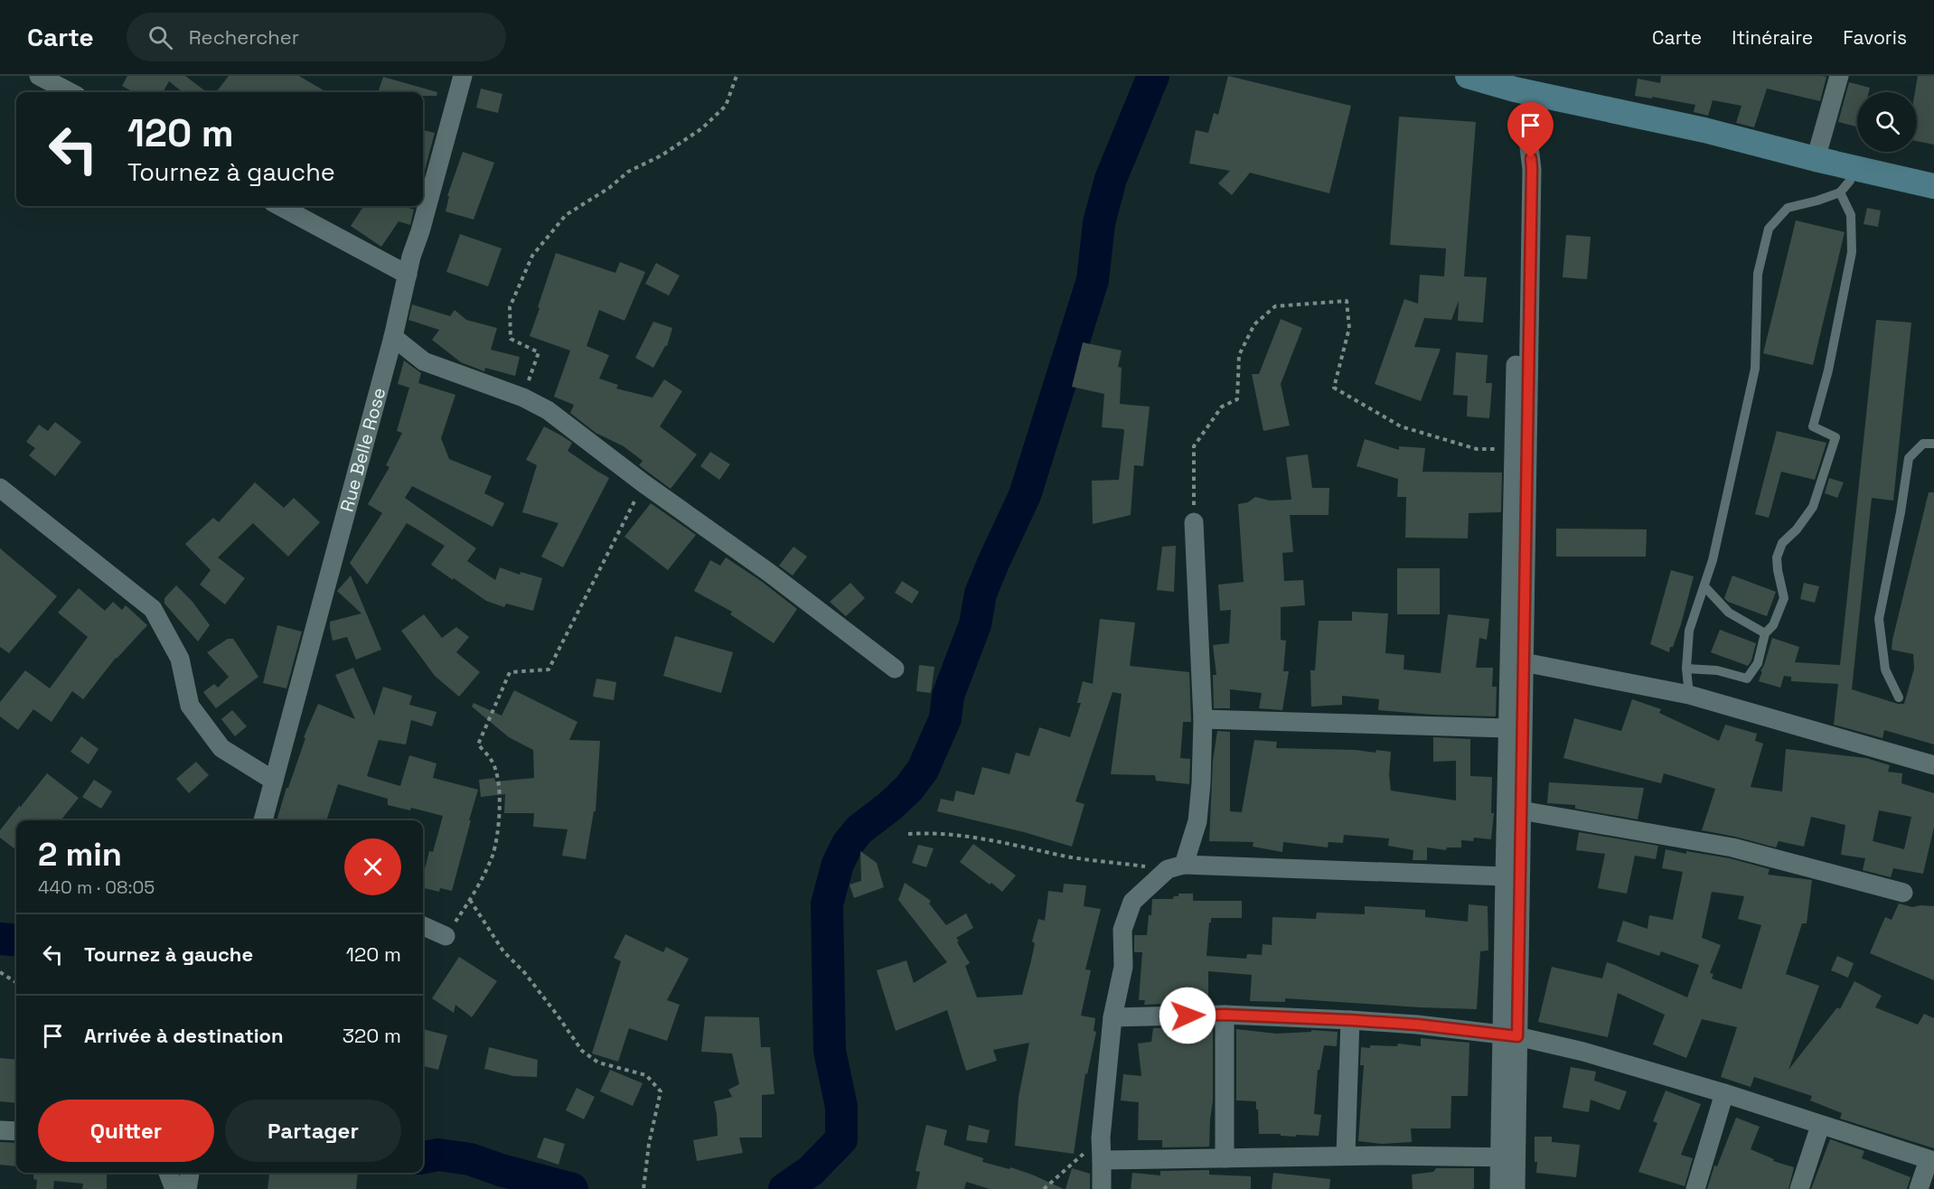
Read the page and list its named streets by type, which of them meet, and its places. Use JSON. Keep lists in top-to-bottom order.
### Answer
{
  "streets": {
    "street": ["Rue Belle Rose"]
  },
  "page": {
    "header": "Carte",
    "search": "Rechercher",
    "nav": ["Carte", "Itinéraire", "Favoris"],
    "turn": ["120 m", "Tournez à gauche"],
    "heading": ["2 min", "440 m · 08:05"],
    "list": [
      {
        "name": "Tournez à gauche",
        "value": "120 m"
      },
      {
        "name": "Arrivée à destination",
        "value": "320 m"
      }
    ],
    "buttons": ["Quitter", "Partager"]
  }
}
